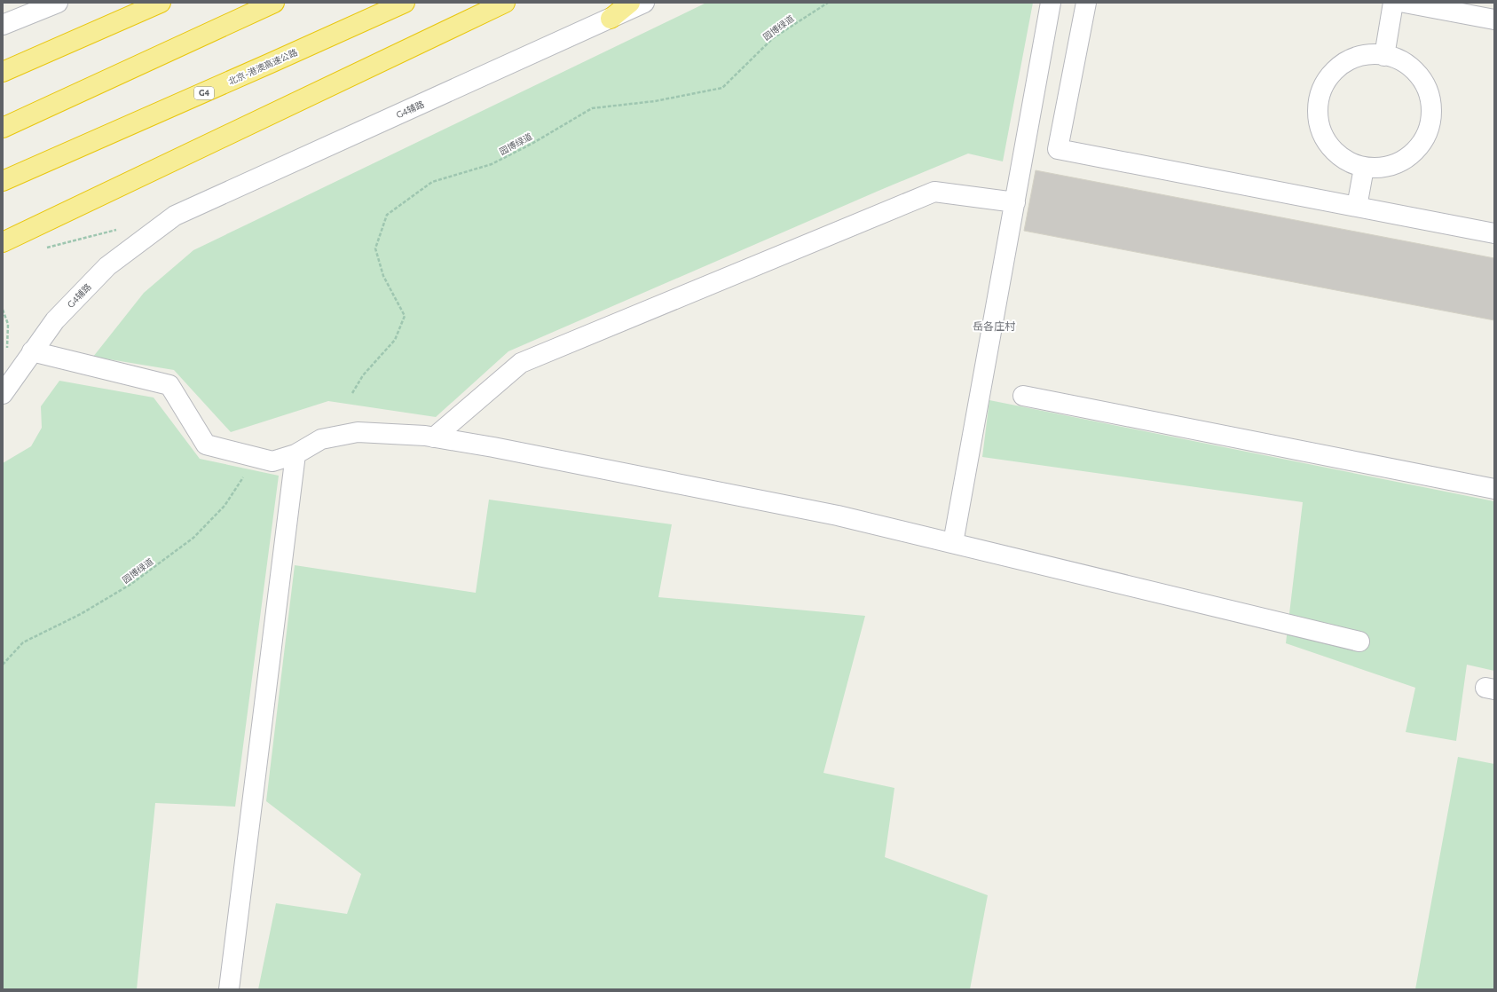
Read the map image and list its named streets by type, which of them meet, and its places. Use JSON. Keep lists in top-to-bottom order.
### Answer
{
  "streets": {
    "highway": ["北京-港澳高速公路", "G4"],
    "street": ["G4辅路"],
    "path": ["园博绿道"]
  },
  "districts": ["岳各庄村"]
}
